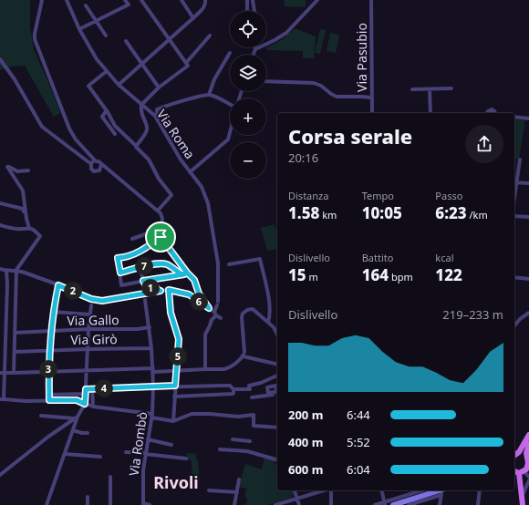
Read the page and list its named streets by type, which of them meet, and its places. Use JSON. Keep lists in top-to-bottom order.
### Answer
{
  "streets": {
    "street": [
      "Via Pasubio",
      "Via Roma",
      "Via Gallo",
      "Via Girò",
      "Via Rombò"
    ]
  },
  "crossings": [
    ["Via Gallo", "Via Rombò"],
    ["Via Girò", "Via Rombò"]
  ],
  "districts": ["Rivoli"],
  "page": {
    "map_buttons": ["+", "−"],
    "heading": ["Corsa serale", "20:16"],
    "stats": [
      ["Distanza", "1.58 km"],
      ["Tempo", "10:05"],
      ["Passo", "6:23 /km"],
      ["Dislivello", "15 m"],
      ["Battito", "164 bpm"],
      ["kcal", "122"]
    ],
    "pins": [
      "7",
      "1",
      "2",
      "6",
      "5",
      "3",
      "4"
    ],
    "chart": ["Dislivello", "219–233 m"],
    "list": [
      {
        "name": "200 m",
        "note": "6:44"
      },
      {
        "name": "400 m",
        "note": "5:52"
      },
      {
        "name": "600 m",
        "note": "6:04"
      }
    ]
  }
}
